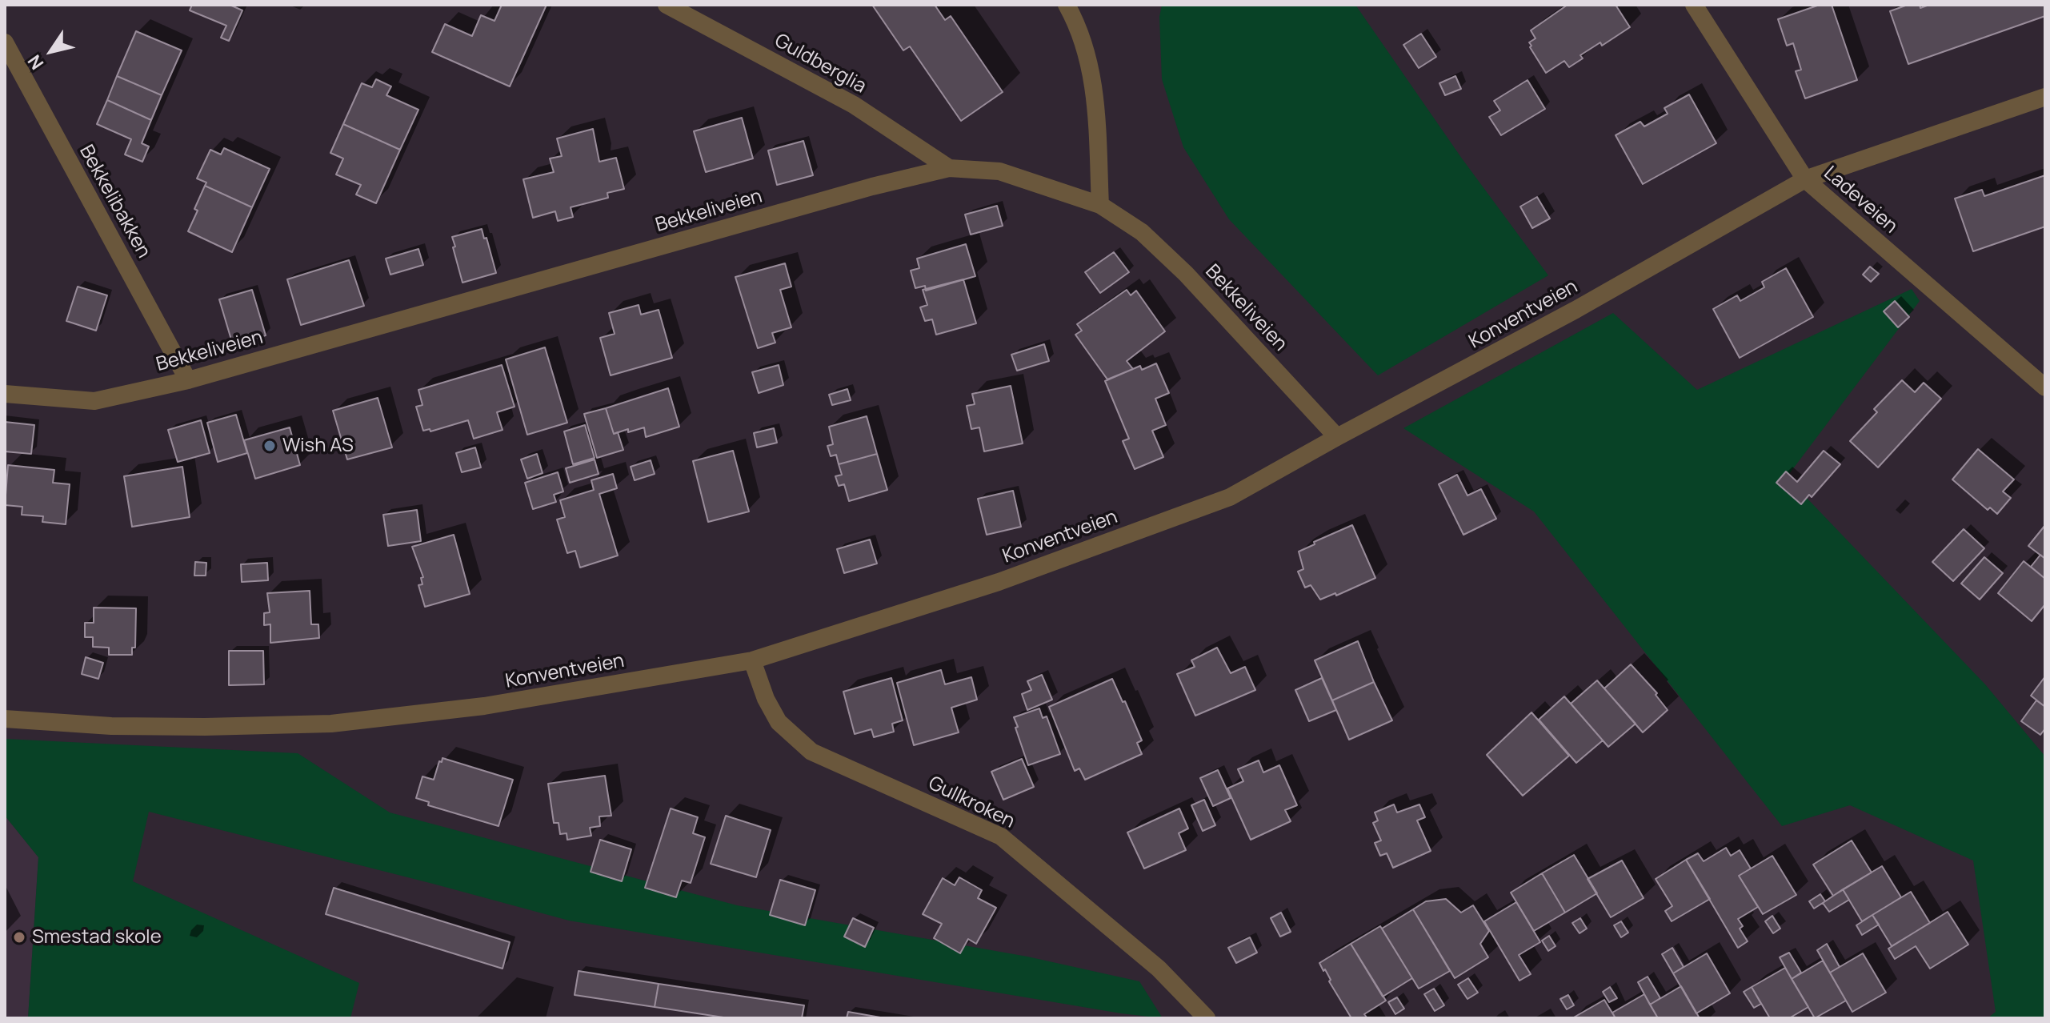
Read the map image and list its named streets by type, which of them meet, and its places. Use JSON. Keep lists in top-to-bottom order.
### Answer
{
  "streets": {
    "street": [
      "Guldberglia",
      "Ladeveien",
      "Bekkelibakken",
      "Bekkeliveien",
      "Konventveien",
      "Gullkroken"
    ]
  },
  "crossings": [
    ["Guldberglia", "Bekkeliveien"],
    ["Ladeveien", "Konventveien"],
    ["Bekkelibakken", "Bekkeliveien"],
    ["Bekkeliveien", "Konventveien"],
    ["Konventveien", "Gullkroken"]
  ],
  "places": ["Wish AS", "Smestad skole"],
  "north": "bottom left"
}
